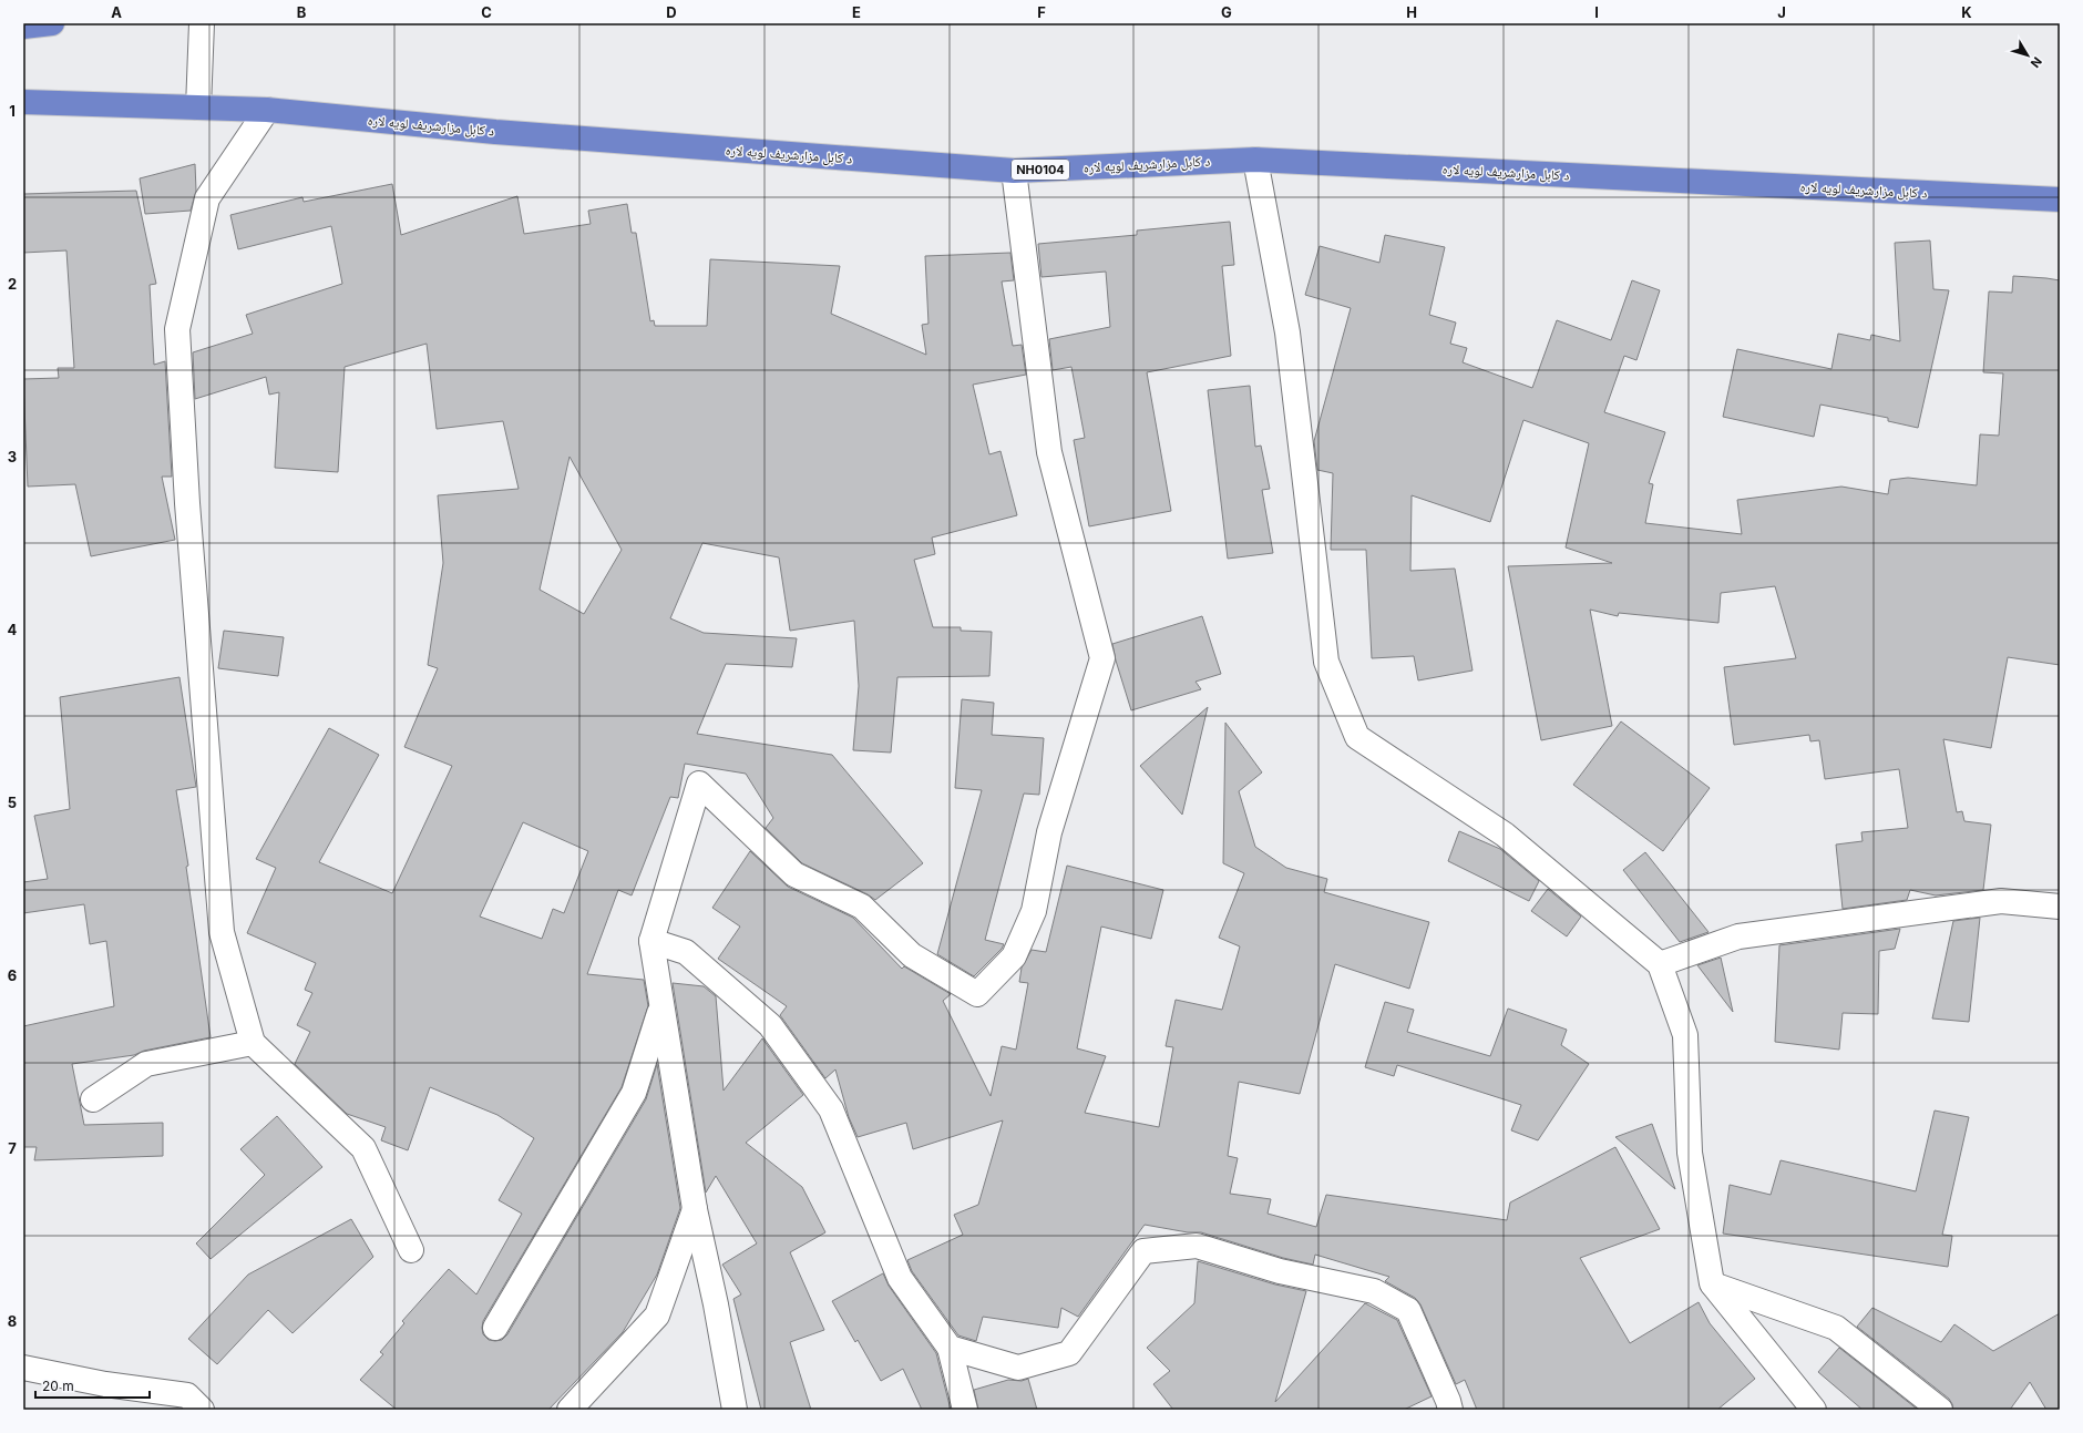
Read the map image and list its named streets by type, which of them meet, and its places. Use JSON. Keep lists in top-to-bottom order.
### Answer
{
  "streets": {
    "highway": ["د کابل مزارشریف لویه لاره", "NH0104"]
  },
  "scale_bar": "20 m",
  "north": "bottom right",
  "grid": {
    "columns": [
      "A",
      "B",
      "C",
      "D",
      "E",
      "F",
      "G",
      "H",
      "I",
      "J",
      "K"
    ],
    "rows": [
      "1",
      "2",
      "3",
      "4",
      "5",
      "6",
      "7",
      "8"
    ]
  }
}
